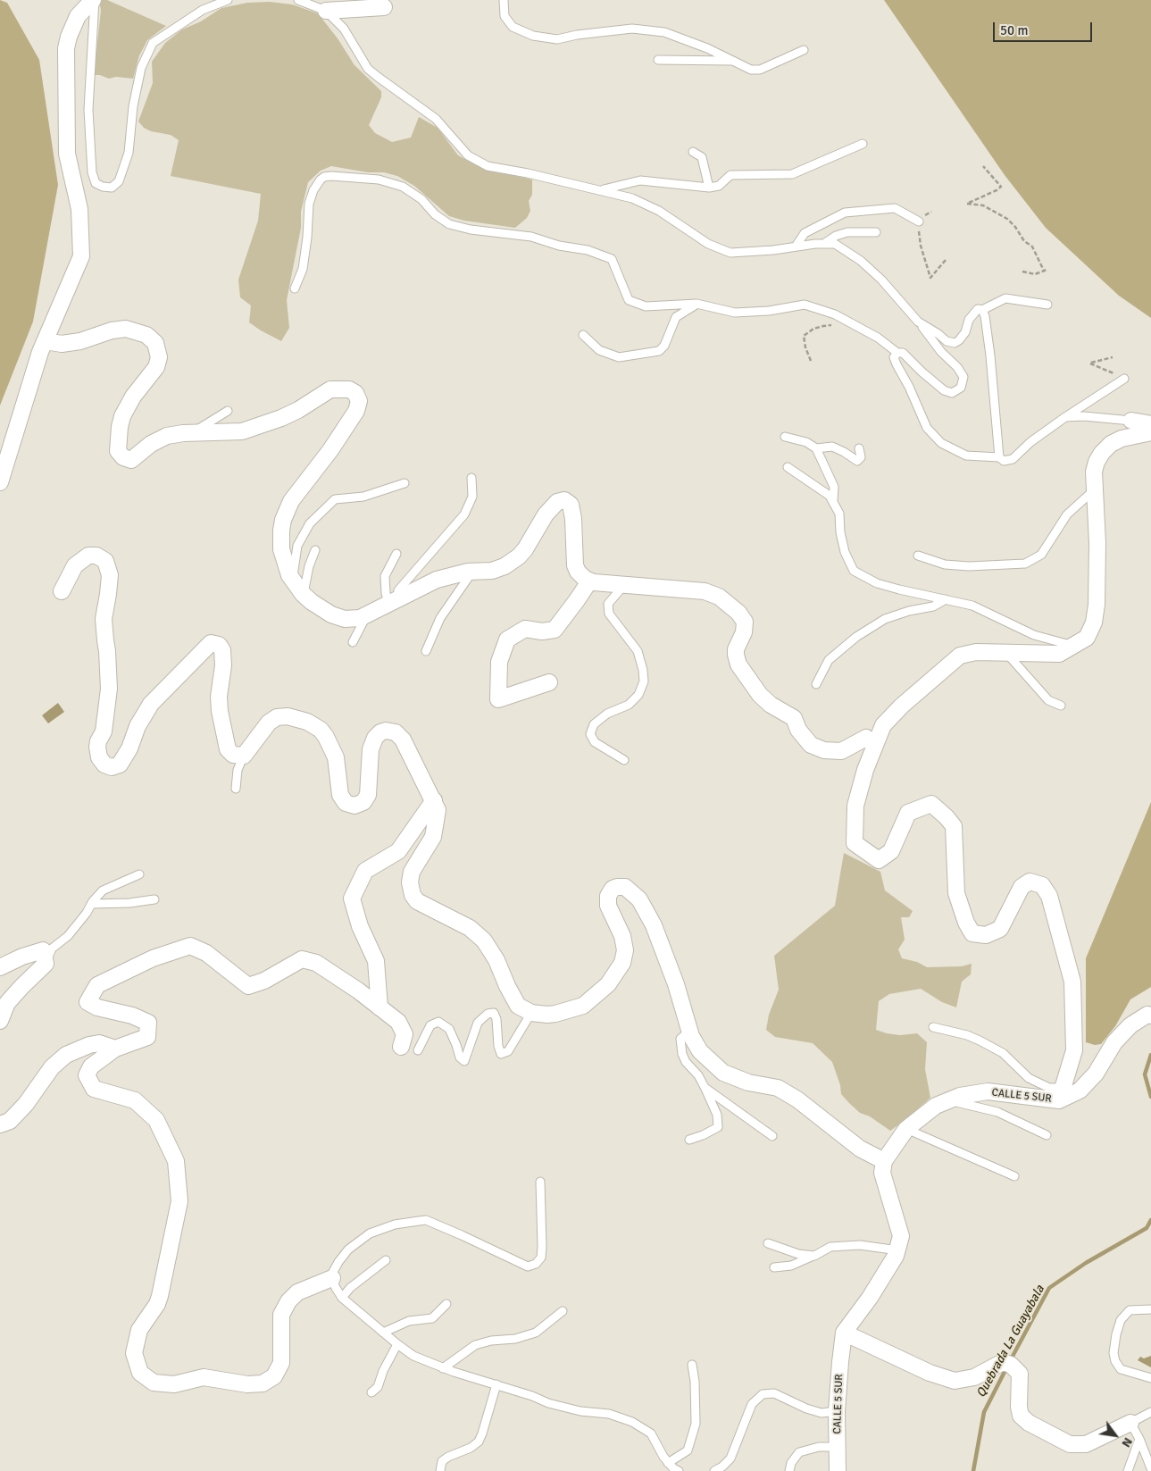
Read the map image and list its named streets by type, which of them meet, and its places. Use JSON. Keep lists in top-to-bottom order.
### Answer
{
  "streets": {
    "street": ["CALLE 5 SUR"]
  },
  "water": ["Quebrada La Guayabala"],
  "scale_bar": "50 m",
  "north": "bottom right"
}
